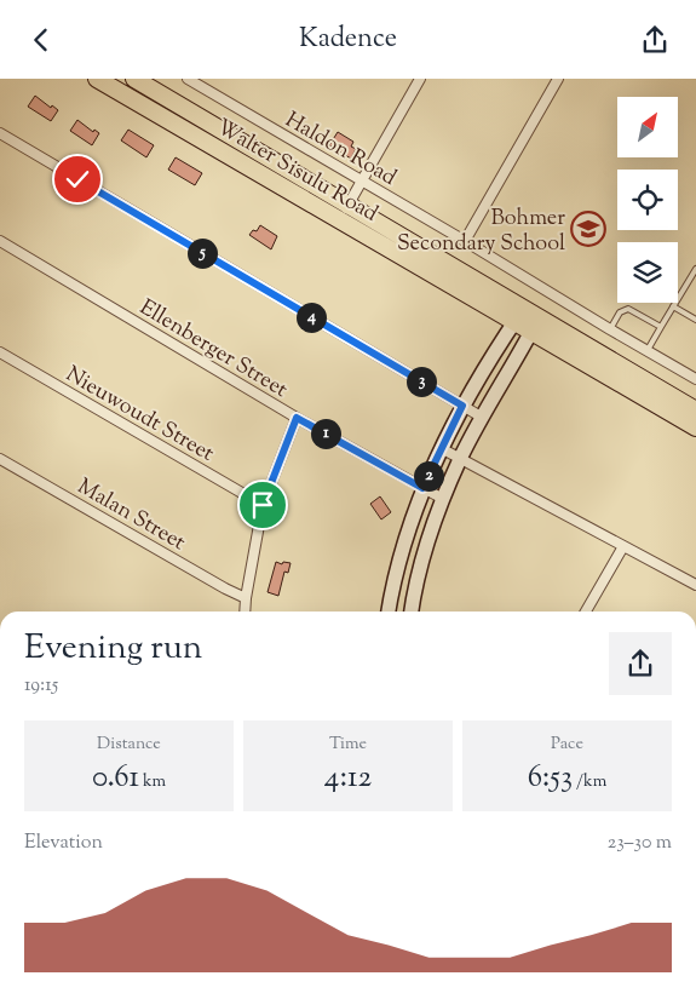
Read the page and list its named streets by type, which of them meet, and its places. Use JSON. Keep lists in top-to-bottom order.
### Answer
{
  "streets": {
    "highway": ["Walter Sisulu Road"],
    "street": [
      "Haldon Road",
      "Ellenberger Street",
      "Nieuwoudt Street",
      "Malan Street"
    ]
  },
  "places": {
    "school or university": ["Bohmer Secondary School"]
  },
  "north": "top right",
  "page": {
    "header": "Kadence",
    "pins": [
      "5",
      "4",
      "3",
      "1",
      "2"
    ],
    "heading": ["Evening run", "19:15"],
    "stats": [
      ["Distance", "0.61 km"],
      ["Time", "4:12"],
      ["Pace", "6:53 /km"]
    ],
    "chart": ["Elevation", "23–30 m"]
  }
}
